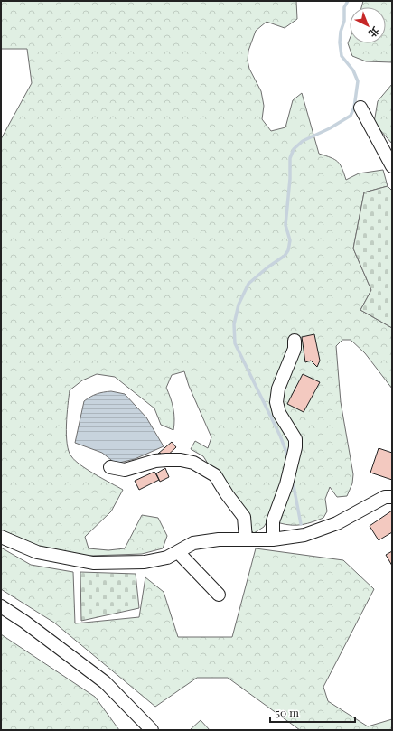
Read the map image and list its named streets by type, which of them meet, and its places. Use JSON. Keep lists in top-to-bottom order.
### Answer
{
  "scale_bar": "50 m",
  "north": "bottom right"
}
